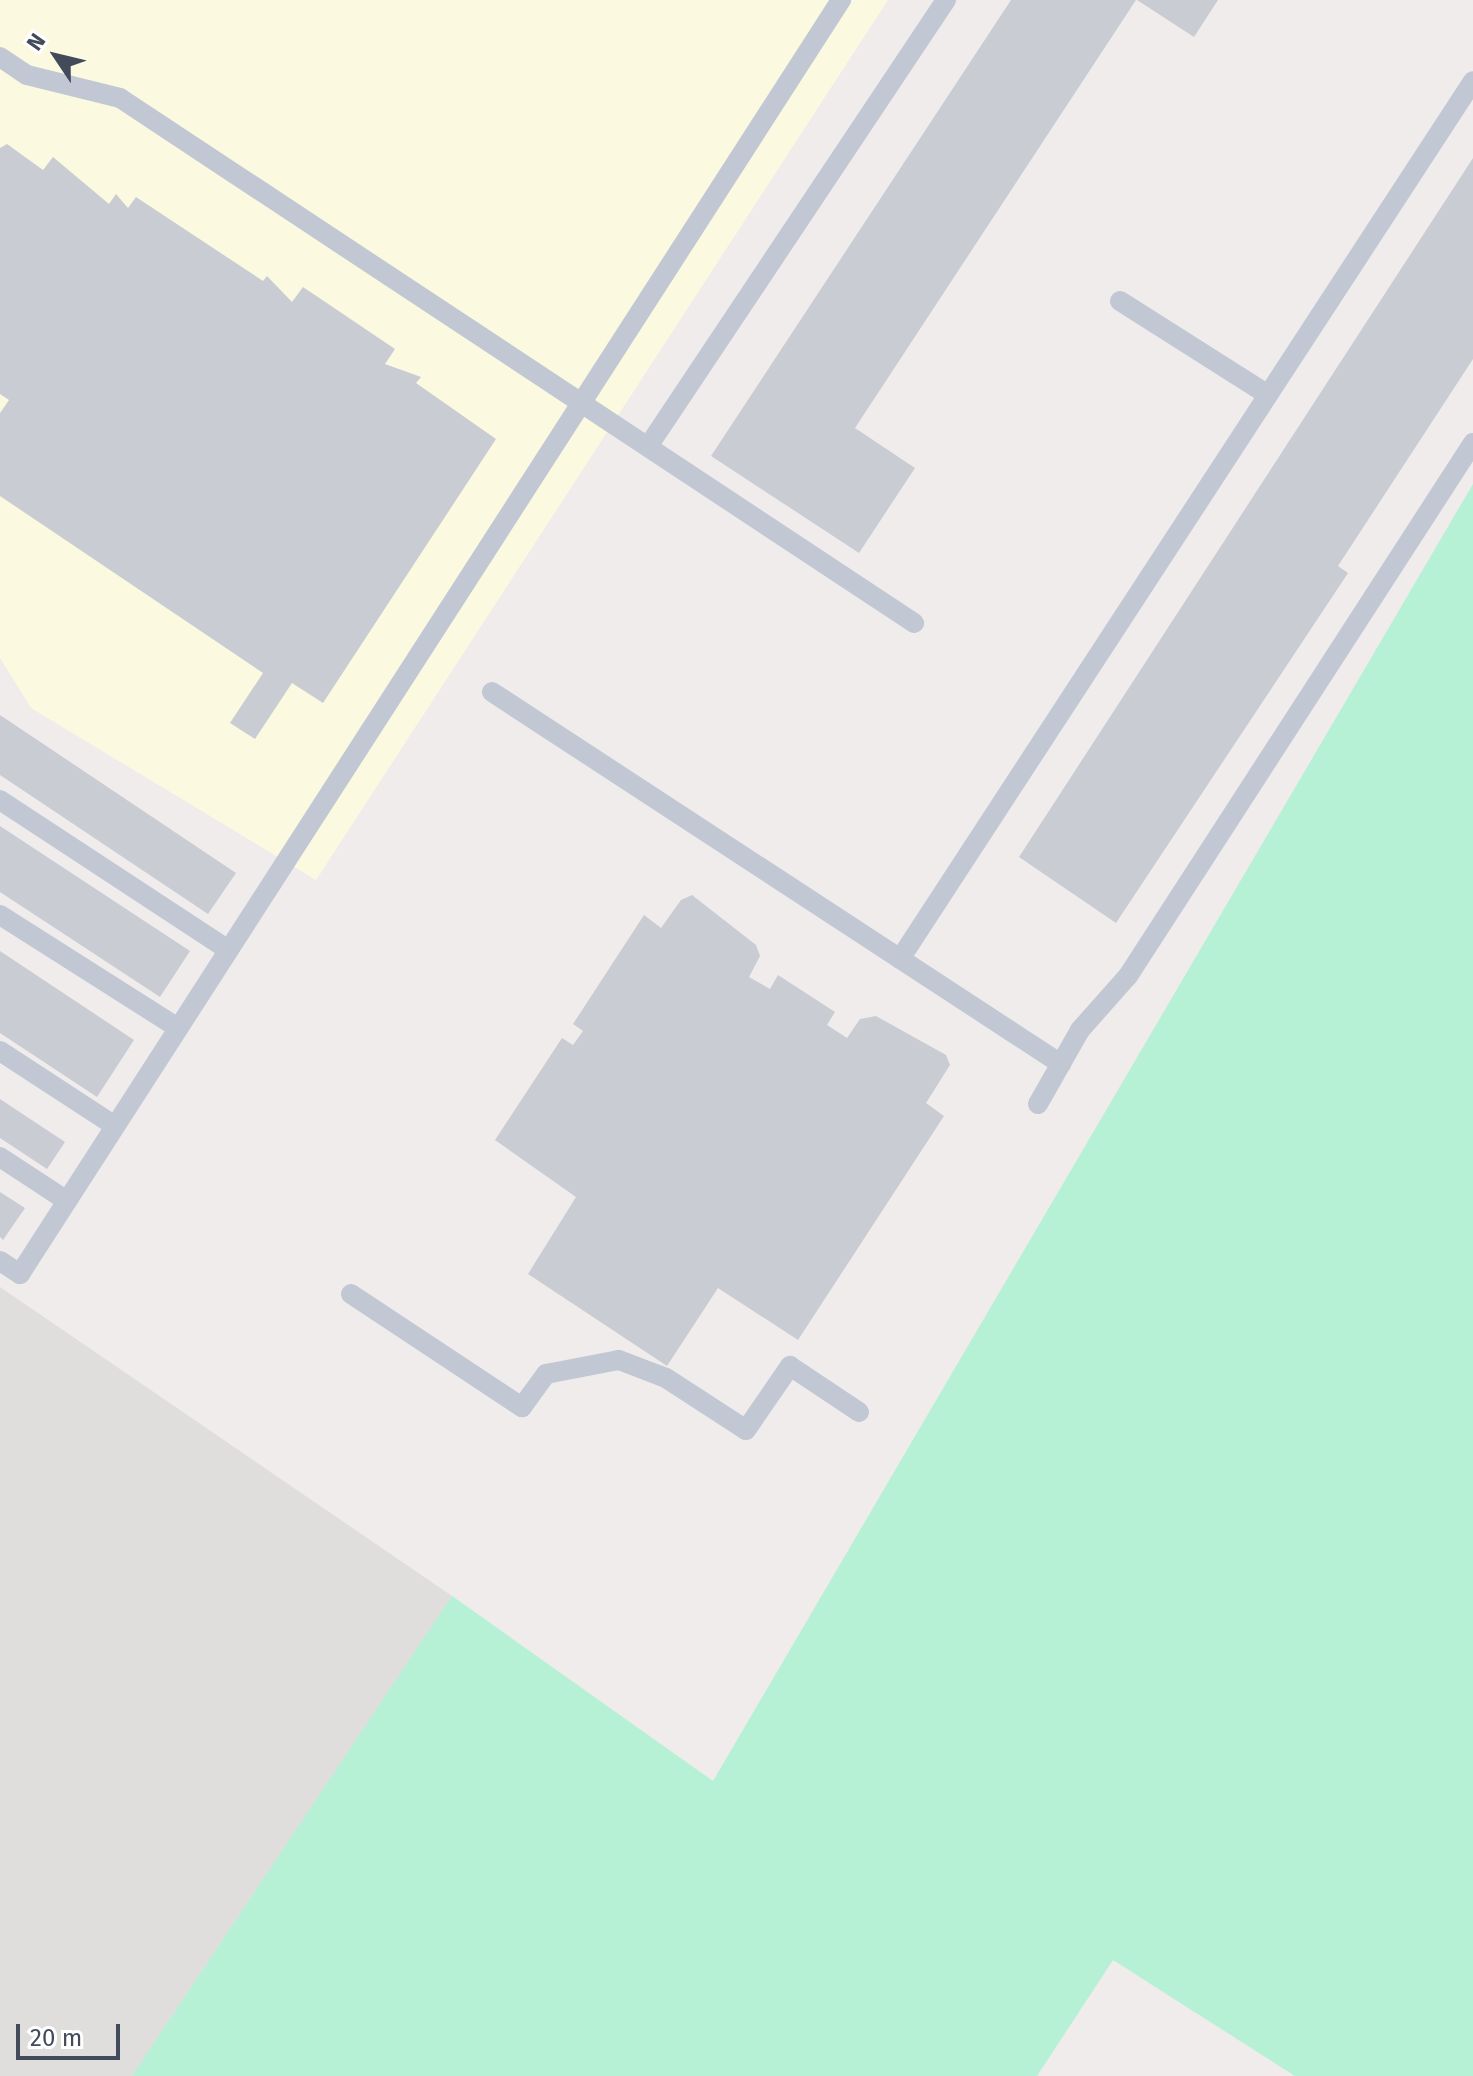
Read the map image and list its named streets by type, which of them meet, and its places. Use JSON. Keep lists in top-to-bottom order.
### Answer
{
  "scale_bar": "20 m",
  "north": "top left"
}
